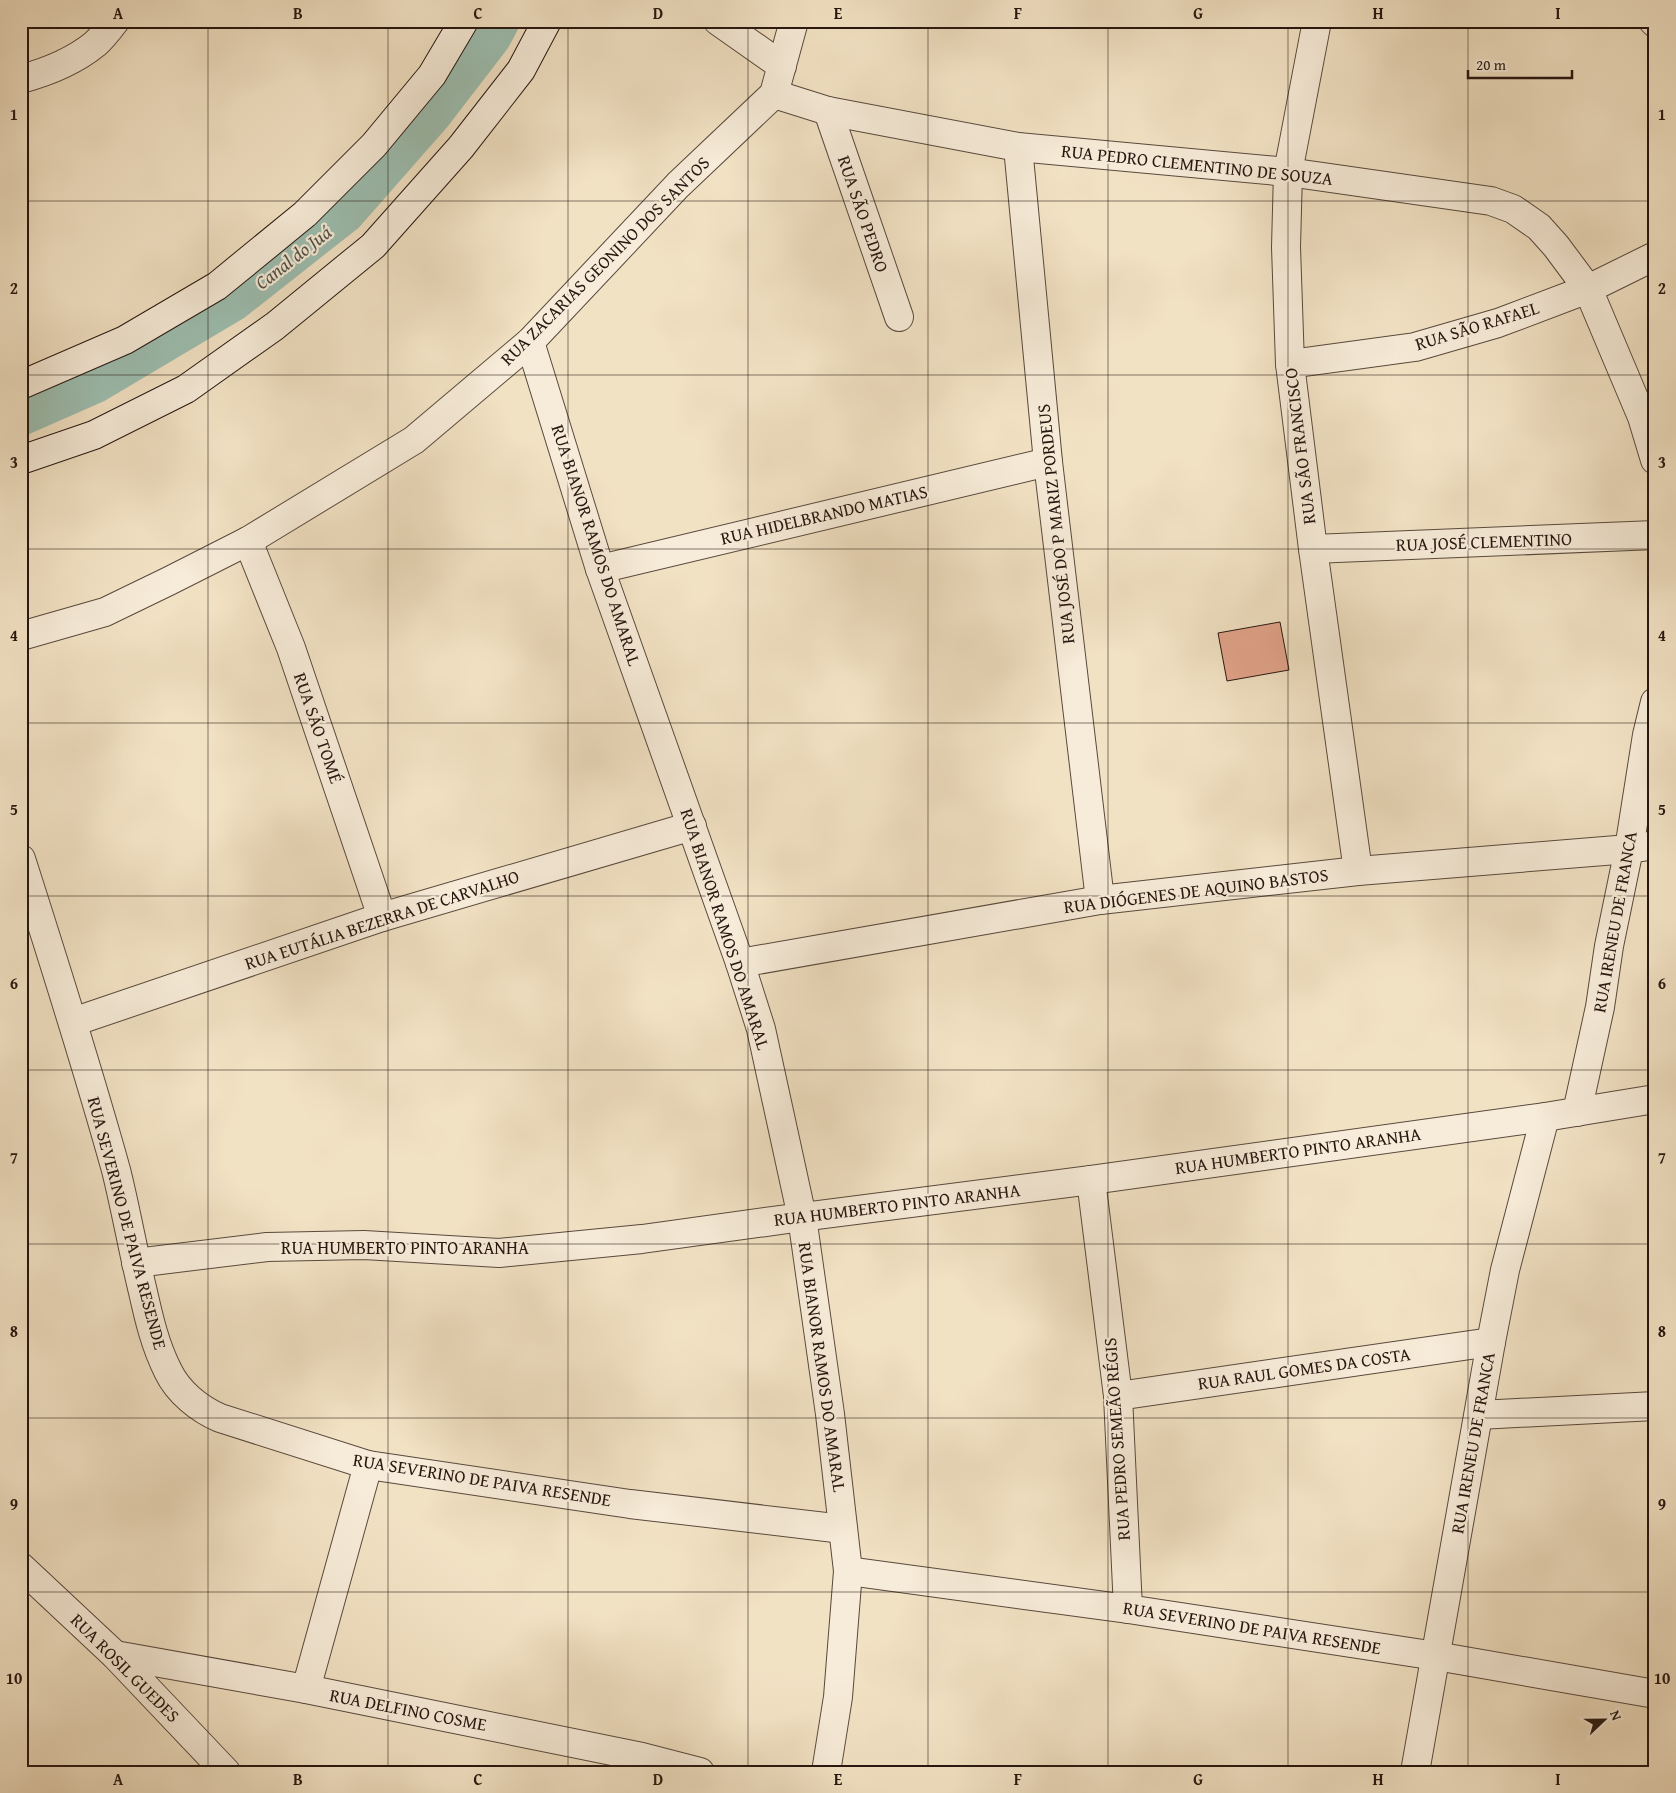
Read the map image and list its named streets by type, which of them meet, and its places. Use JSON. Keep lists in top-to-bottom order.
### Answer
{
  "streets": {
    "street": [
      "RUA PEDRO CLEMENTINO DE SOUZA",
      "RUA SÃO PEDRO",
      "RUA ZACARIAS GEONINO DOS SANTOS",
      "RUA SÃO RAFAEL",
      "RUA SÃO FRANCISCO",
      "RUA HIDELBRANDO MATIAS",
      "RUA JOSÉ DO P MARIZ PORDEUS",
      "RUA JOSÉ CLEMENTINO",
      "RUA BIANOR RAMOS DO AMARAL",
      "RUA SÃO TOMÉ",
      "RUA DIÓGENES DE AQUINO BASTOS",
      "RUA EUTÁLIA BEZERRA DE CARVALHO",
      "RUA IRENEU DE FRANCA",
      "RUA HUMBERTO PINTO ARANHA",
      "RUA SEVERINO DE PAIVA RESENDE",
      "RUA RAUL GOMES DA COSTA",
      "RUA PEDRO SEMEÃO RÉGIS",
      "RUA ROSIL GUEDES",
      "RUA DELFINO COSME"
    ]
  },
  "crossings": [
    ["RUA PEDRO CLEMENTINO DE SOUZA", "RUA SÃO PEDRO"],
    ["RUA PEDRO CLEMENTINO DE SOUZA", "RUA ZACARIAS GEONINO DOS SANTOS"],
    ["RUA PEDRO CLEMENTINO DE SOUZA", "RUA SÃO RAFAEL"],
    ["RUA PEDRO CLEMENTINO DE SOUZA", "RUA SÃO FRANCISCO"],
    ["RUA PEDRO CLEMENTINO DE SOUZA", "RUA JOSÉ DO P MARIZ PORDEUS"],
    ["RUA ZACARIAS GEONINO DOS SANTOS", "RUA BIANOR RAMOS DO AMARAL"],
    ["RUA ZACARIAS GEONINO DOS SANTOS", "RUA SÃO TOMÉ"],
    ["RUA SÃO RAFAEL", "RUA SÃO FRANCISCO"],
    ["RUA SÃO FRANCISCO", "RUA JOSÉ CLEMENTINO"],
    ["RUA SÃO FRANCISCO", "RUA DIÓGENES DE AQUINO BASTOS"],
    ["RUA HIDELBRANDO MATIAS", "RUA JOSÉ DO P MARIZ PORDEUS"],
    ["RUA HIDELBRANDO MATIAS", "RUA BIANOR RAMOS DO AMARAL"],
    ["RUA JOSÉ DO P MARIZ PORDEUS", "RUA DIÓGENES DE AQUINO BASTOS"],
    ["RUA BIANOR RAMOS DO AMARAL", "RUA DIÓGENES DE AQUINO BASTOS"],
    ["RUA BIANOR RAMOS DO AMARAL", "RUA EUTÁLIA BEZERRA DE CARVALHO"],
    ["RUA BIANOR RAMOS DO AMARAL", "RUA HUMBERTO PINTO ARANHA"],
    ["RUA BIANOR RAMOS DO AMARAL", "RUA SEVERINO DE PAIVA RESENDE"],
    ["RUA SÃO TOMÉ", "RUA EUTÁLIA BEZERRA DE CARVALHO"],
    ["RUA DIÓGENES DE AQUINO BASTOS", "RUA IRENEU DE FRANCA"],
    ["RUA EUTÁLIA BEZERRA DE CARVALHO", "RUA SEVERINO DE PAIVA RESENDE"],
    ["RUA IRENEU DE FRANCA", "RUA HUMBERTO PINTO ARANHA"],
    ["RUA IRENEU DE FRANCA", "RUA SEVERINO DE PAIVA RESENDE"],
    ["RUA IRENEU DE FRANCA", "RUA RAUL GOMES DA COSTA"],
    ["RUA HUMBERTO PINTO ARANHA", "RUA SEVERINO DE PAIVA RESENDE"],
    ["RUA HUMBERTO PINTO ARANHA", "RUA PEDRO SEMEÃO RÉGIS"],
    ["RUA SEVERINO DE PAIVA RESENDE", "RUA PEDRO SEMEÃO RÉGIS"],
    ["RUA RAUL GOMES DA COSTA", "RUA PEDRO SEMEÃO RÉGIS"],
    ["RUA ROSIL GUEDES", "RUA DELFINO COSME"]
  ],
  "water": ["Canal do Juá"],
  "scale_bar": "20 m",
  "north": "right",
  "grid": {
    "columns": [
      "A",
      "B",
      "C",
      "D",
      "E",
      "F",
      "G",
      "H",
      "I"
    ],
    "rows": [
      "1",
      "2",
      "3",
      "4",
      "5",
      "6",
      "7",
      "8",
      "9",
      "10"
    ]
  }
}
